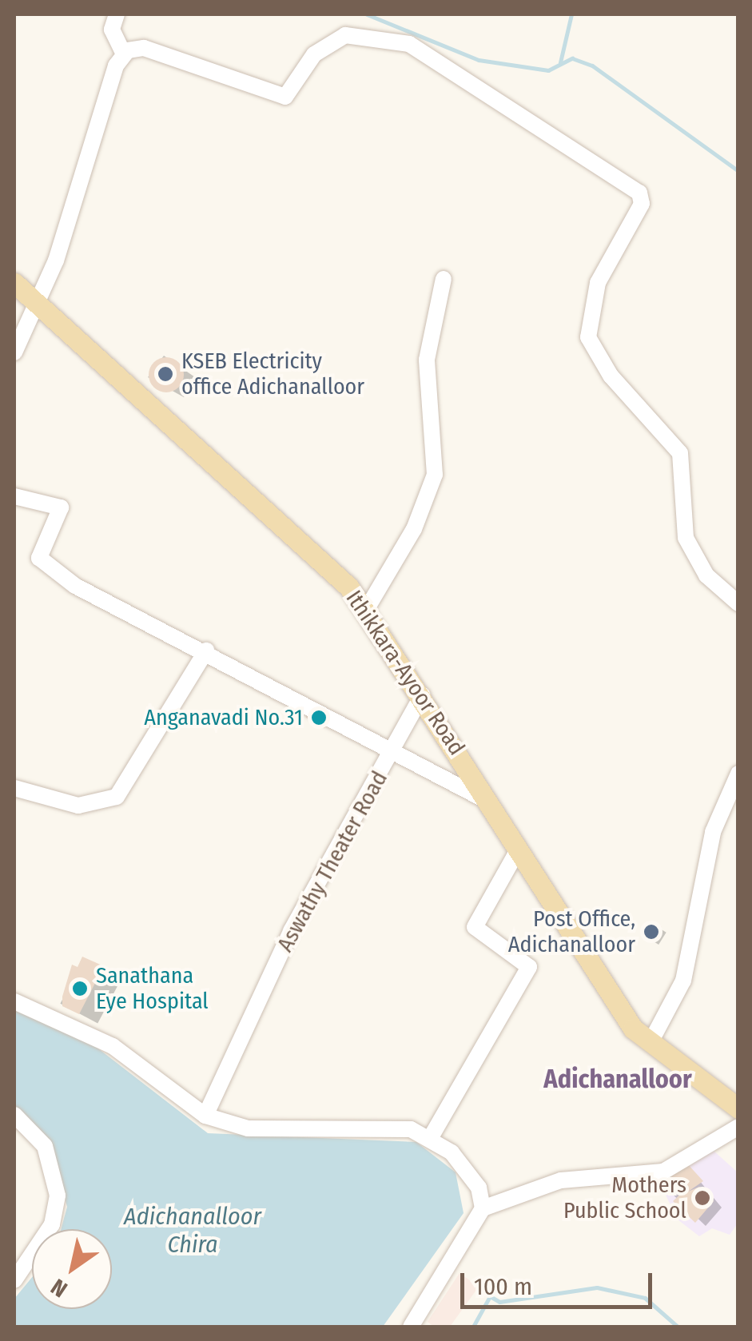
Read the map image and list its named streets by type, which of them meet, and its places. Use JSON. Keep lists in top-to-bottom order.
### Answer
{
  "streets": {
    "main road": ["Ithikkara-Ayoor Road"],
    "street": ["Aswathy Theater Road"]
  },
  "crossings": [
    ["Ithikkara-Ayoor Road", "Aswathy Theater Road"]
  ],
  "districts": ["Adichanalloor"],
  "water": ["Adichanalloor Chira"],
  "places": [
    "KSEB Electricity office Adichanalloor",
    "Anganavadi No.31",
    "Post Office, Adichanalloor",
    "Sanathana Eye Hospital",
    "Mothers Public School"
  ],
  "scale_bar": "100 m",
  "north": "bottom left"
}
